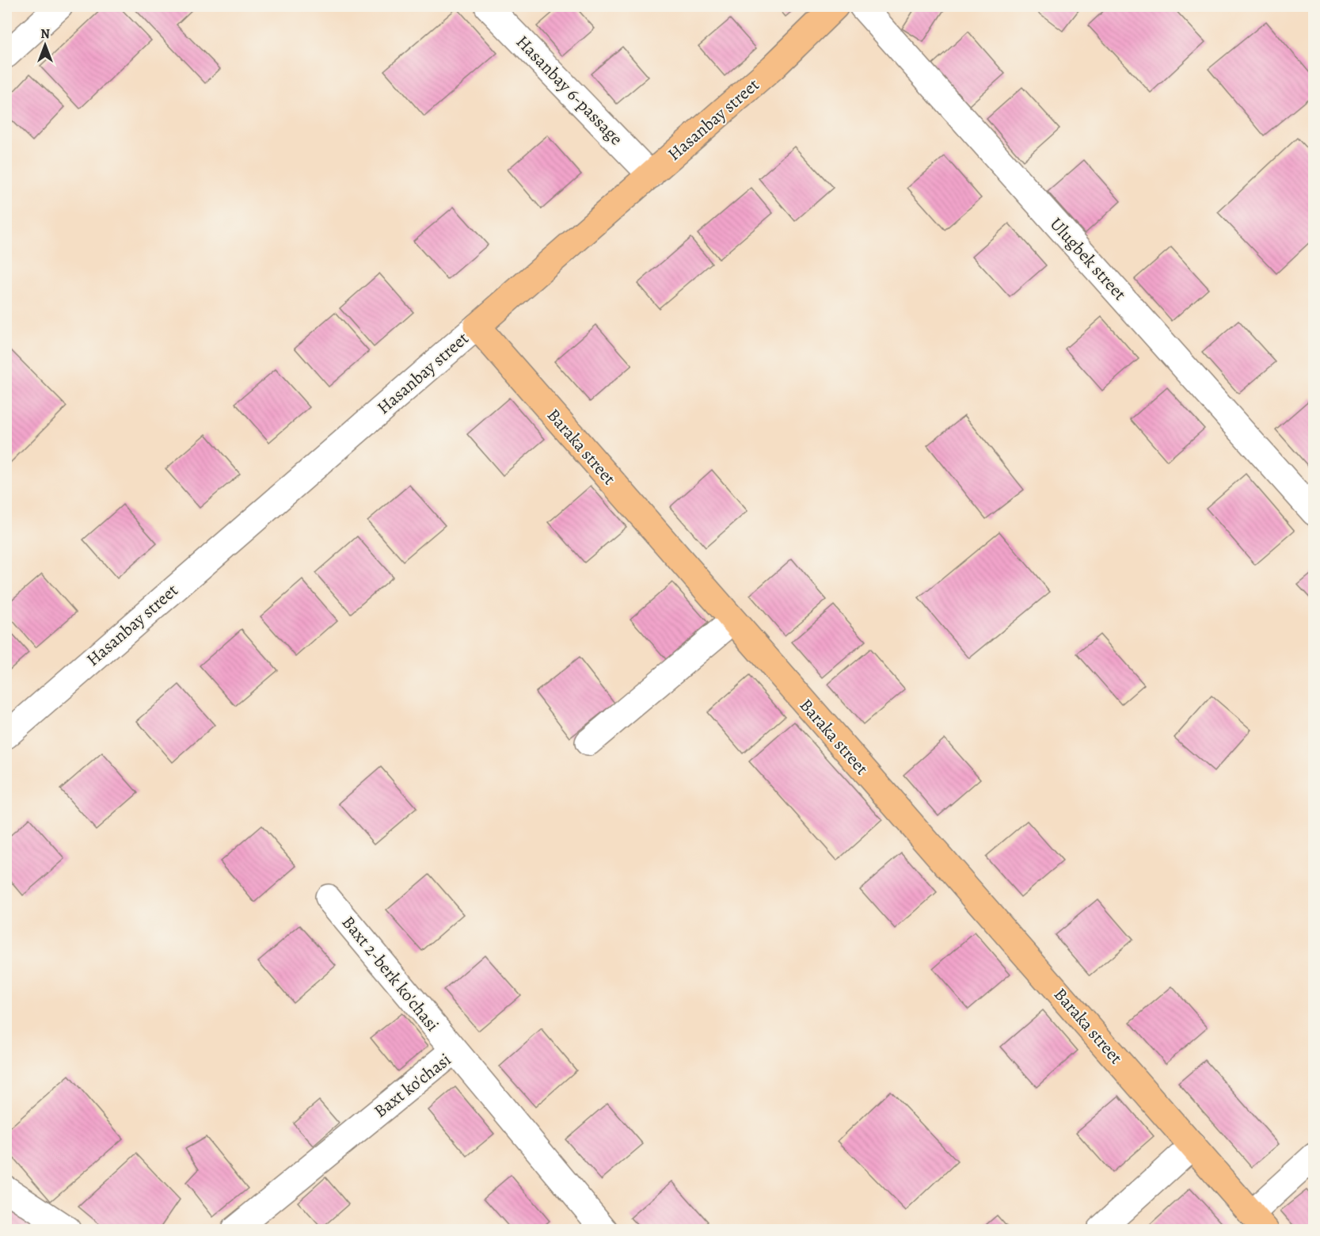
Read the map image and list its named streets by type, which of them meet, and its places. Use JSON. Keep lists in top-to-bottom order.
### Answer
{
  "streets": {
    "main road": ["Hasanbay street", "Baraka street"],
    "street": [
      "Hasanbay 6-passage",
      "Ulugbek street",
      "Baxt 2-berk ko'chasi",
      "Baxt ko'chasi"
    ]
  },
  "crossings": [
    ["Hasanbay 6-passage", "Hasanbay street"],
    ["Hasanbay street", "Baraka street"],
    ["Baxt 2-berk ko'chasi", "Baxt ko'chasi"]
  ],
  "north": "top"
}
